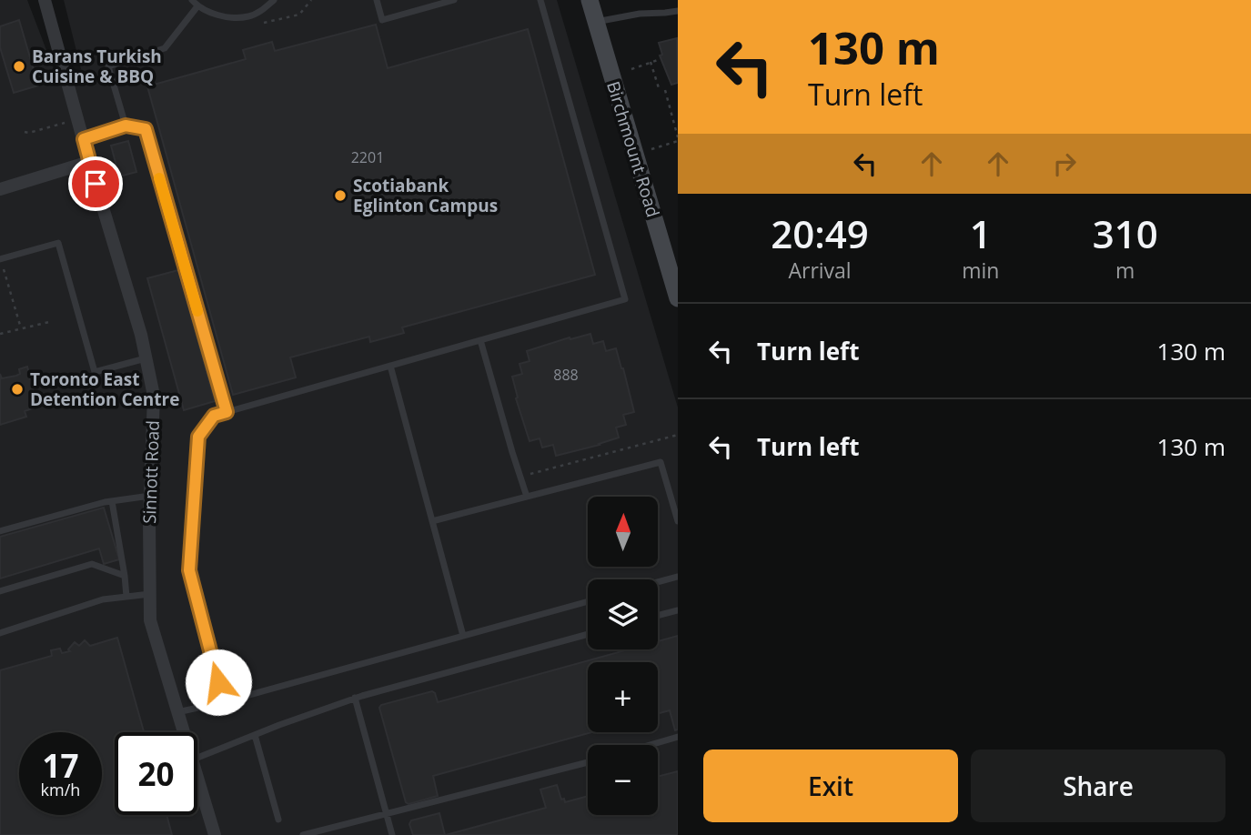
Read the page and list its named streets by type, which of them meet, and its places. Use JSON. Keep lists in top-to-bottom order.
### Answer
{
  "streets": {
    "main road": ["Birchmount Road"],
    "street": ["Sinnott Road"]
  },
  "places": ["Barans Turkish Cuisine & BBQ", "Scotiabank Eglinton Campus", "Toronto East Detention Centre"],
  "house_numbers": ["2201", "888"],
  "north": "top",
  "page": {
    "turn": ["130 m", "Turn left"],
    "eta": [
      "20:49",
      "Arrival",
      "1",
      "min",
      "310",
      "m"
    ],
    "list": [
      {
        "name": "Turn left",
        "value": "130 m"
      },
      {
        "name": "Turn left",
        "value": "130 m"
      }
    ],
    "map_buttons": ["+", "−"],
    "speed": "17 km/h",
    "limit": "20",
    "buttons": ["Exit", "Share"]
  }
}
